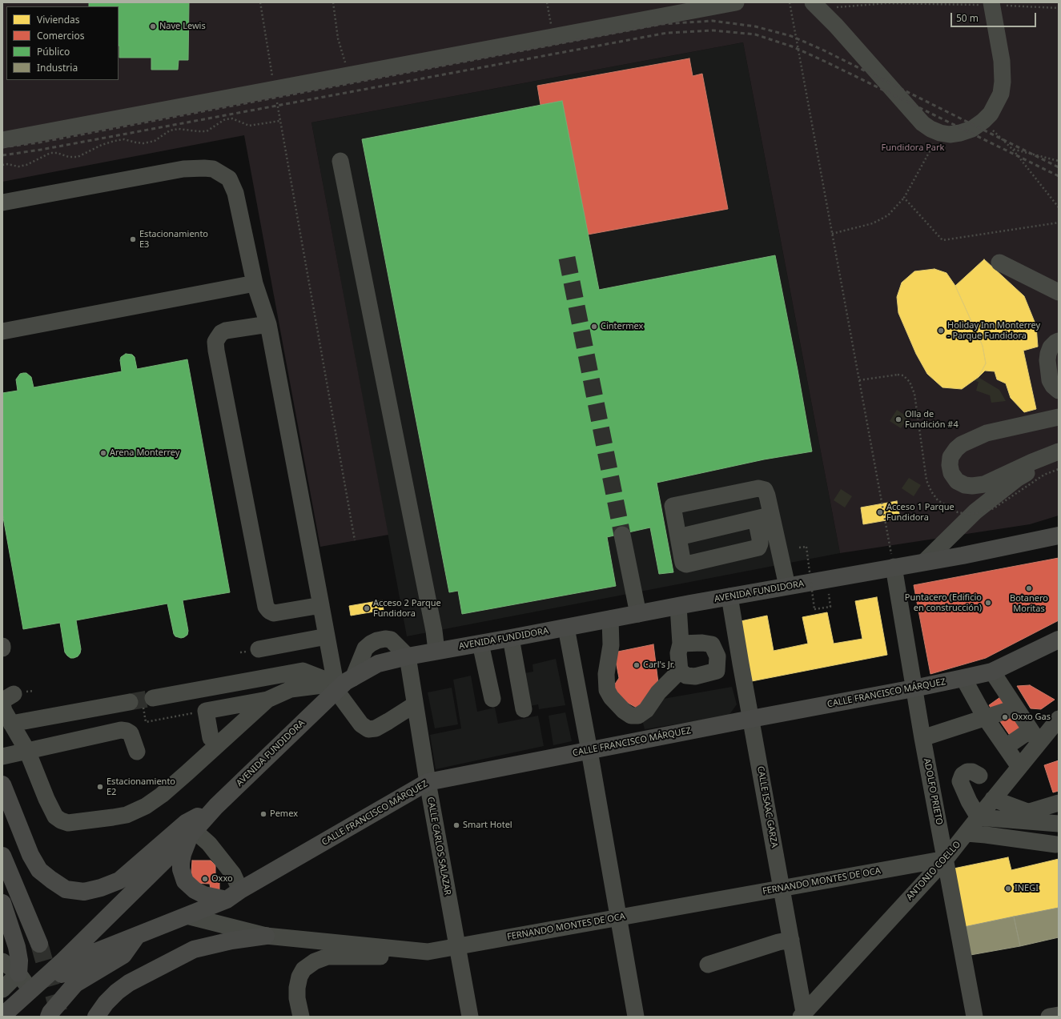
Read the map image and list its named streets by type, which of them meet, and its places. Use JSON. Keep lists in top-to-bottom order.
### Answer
{
  "streets": {
    "main road": ["AVENIDA FUNDIDORA", "CALLE FRANCISCO MÁRQUEZ"],
    "street": [
      "ADOLFO PRIETO",
      "CALLE ISAAC GARZA",
      "CALLE CARLOS SALAZAR",
      "ANTONIO COELLO",
      "FERNANDO MONTES DE OCA"
    ]
  },
  "crossings": [
    ["AVENIDA FUNDIDORA", "ADOLFO PRIETO"],
    ["AVENIDA FUNDIDORA", "CALLE ISAAC GARZA"],
    ["AVENIDA FUNDIDORA", "CALLE CARLOS SALAZAR"],
    ["CALLE FRANCISCO MÁRQUEZ", "ADOLFO PRIETO"],
    ["CALLE FRANCISCO MÁRQUEZ", "CALLE ISAAC GARZA"],
    ["CALLE FRANCISCO MÁRQUEZ", "CALLE CARLOS SALAZAR"],
    ["CALLE FRANCISCO MÁRQUEZ", "FERNANDO MONTES DE OCA"],
    ["ADOLFO PRIETO", "ANTONIO COELLO"],
    ["ADOLFO PRIETO", "FERNANDO MONTES DE OCA"],
    ["CALLE ISAAC GARZA", "ANTONIO COELLO"],
    ["CALLE ISAAC GARZA", "FERNANDO MONTES DE OCA"],
    ["CALLE CARLOS SALAZAR", "FERNANDO MONTES DE OCA"],
    ["ANTONIO COELLO", "FERNANDO MONTES DE OCA"]
  ],
  "parks": ["Fundidora Park"],
  "places": [
    "Nave Lewis",
    "Estacionamiento E3",
    "Cintermex",
    "Holiday Inn Monterrey - Parque Fundidora",
    "Olla de Fundición #4",
    "Arena Monterrey",
    "Acceso 1 Parque Fundidora",
    "Botanero Moritas",
    "Puntacero (Edificio en construcción)",
    "Acceso 2 Parque Fundidora",
    "Carl's Jr.",
    "Oxxo Gas",
    "Estacionamiento E2",
    "Pemex",
    "Smart Hotel",
    "Oxxo",
    "INEGI"
  ],
  "legend": [
    "Viviendas",
    "Comercios",
    "Público",
    "Industria"
  ],
  "scale_bar": "50 m"
}
